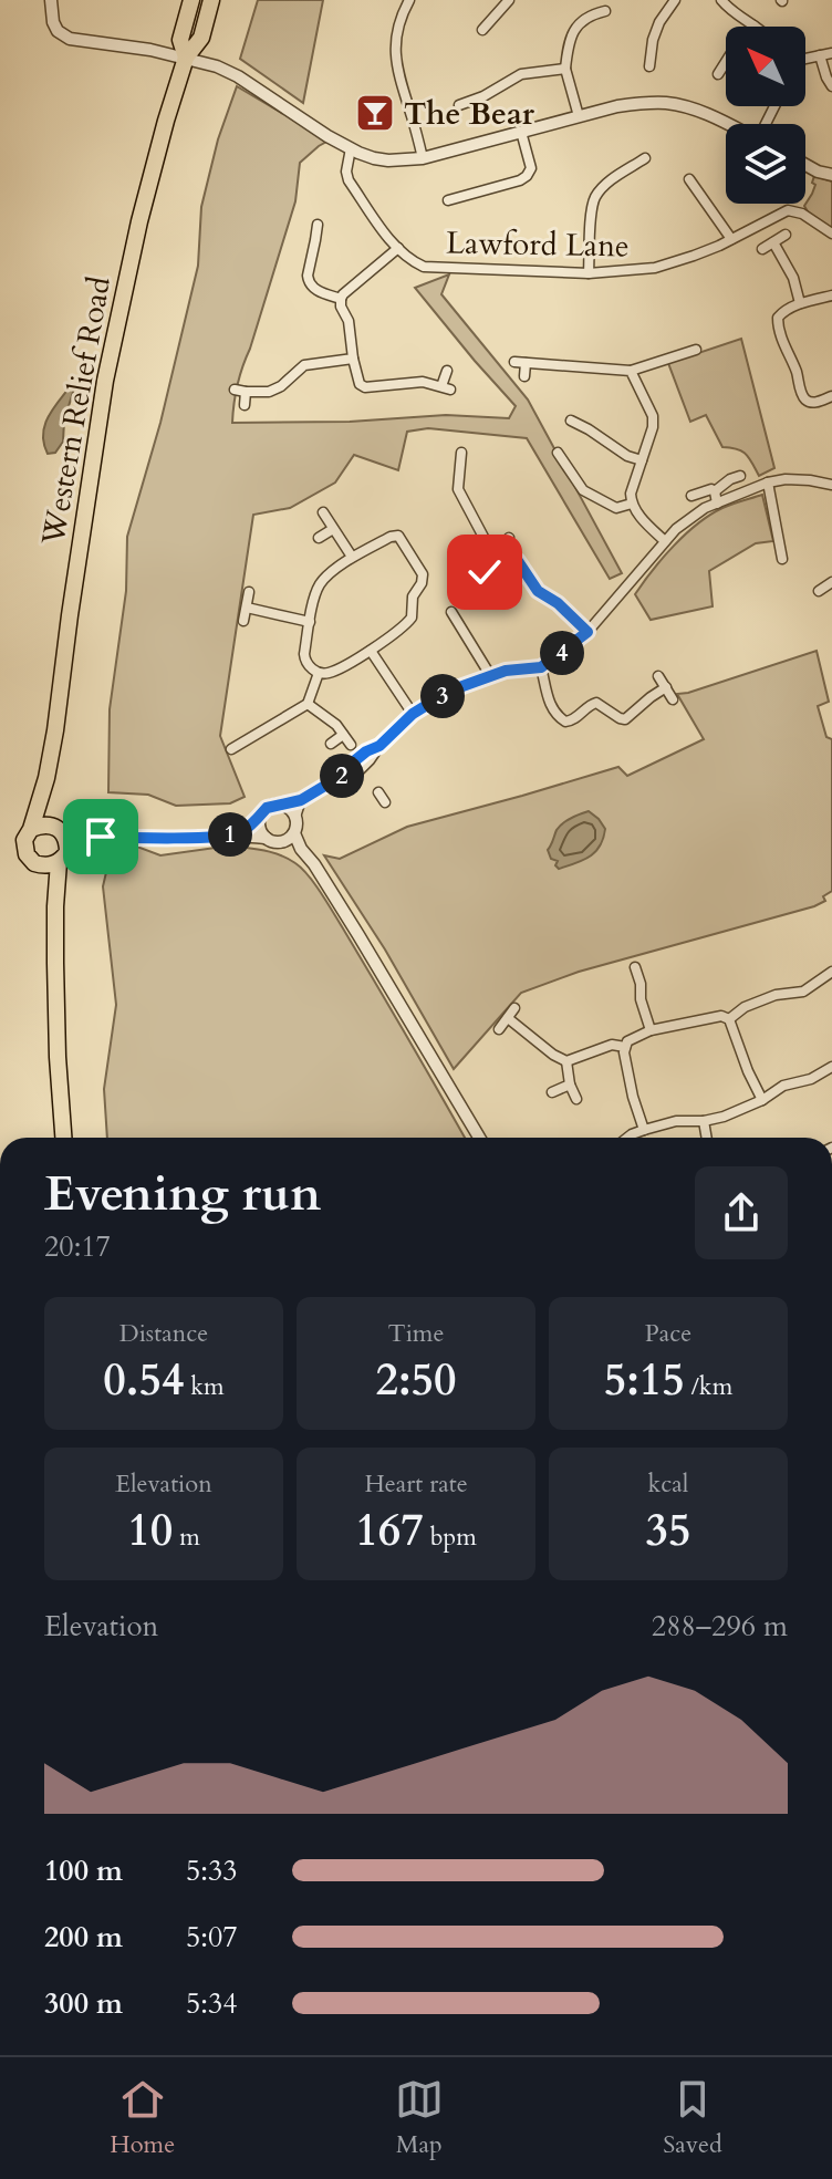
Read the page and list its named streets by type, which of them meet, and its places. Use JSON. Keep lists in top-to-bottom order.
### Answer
{
  "streets": {
    "highway": ["Western Relief Road"],
    "street": ["Lawford Lane"]
  },
  "places": {
    "bar": ["The Bear"]
  },
  "north": "top left",
  "page": {
    "pins": [
      "4",
      "3",
      "2",
      "1"
    ],
    "heading": ["Evening run", "20:17"],
    "stats": [
      ["Distance", "0.54 km"],
      ["Time", "2:50"],
      ["Pace", "5:15 /km"],
      ["Elevation", "10 m"],
      ["Heart rate", "167 bpm"],
      ["kcal", "35"]
    ],
    "chart": ["Elevation", "288–296 m"],
    "list": [
      {
        "name": "100 m",
        "note": "5:33"
      },
      {
        "name": "200 m",
        "note": "5:07"
      },
      {
        "name": "300 m",
        "note": "5:34"
      }
    ],
    "tabs": ["Home", "Map", "Saved"]
  }
}
